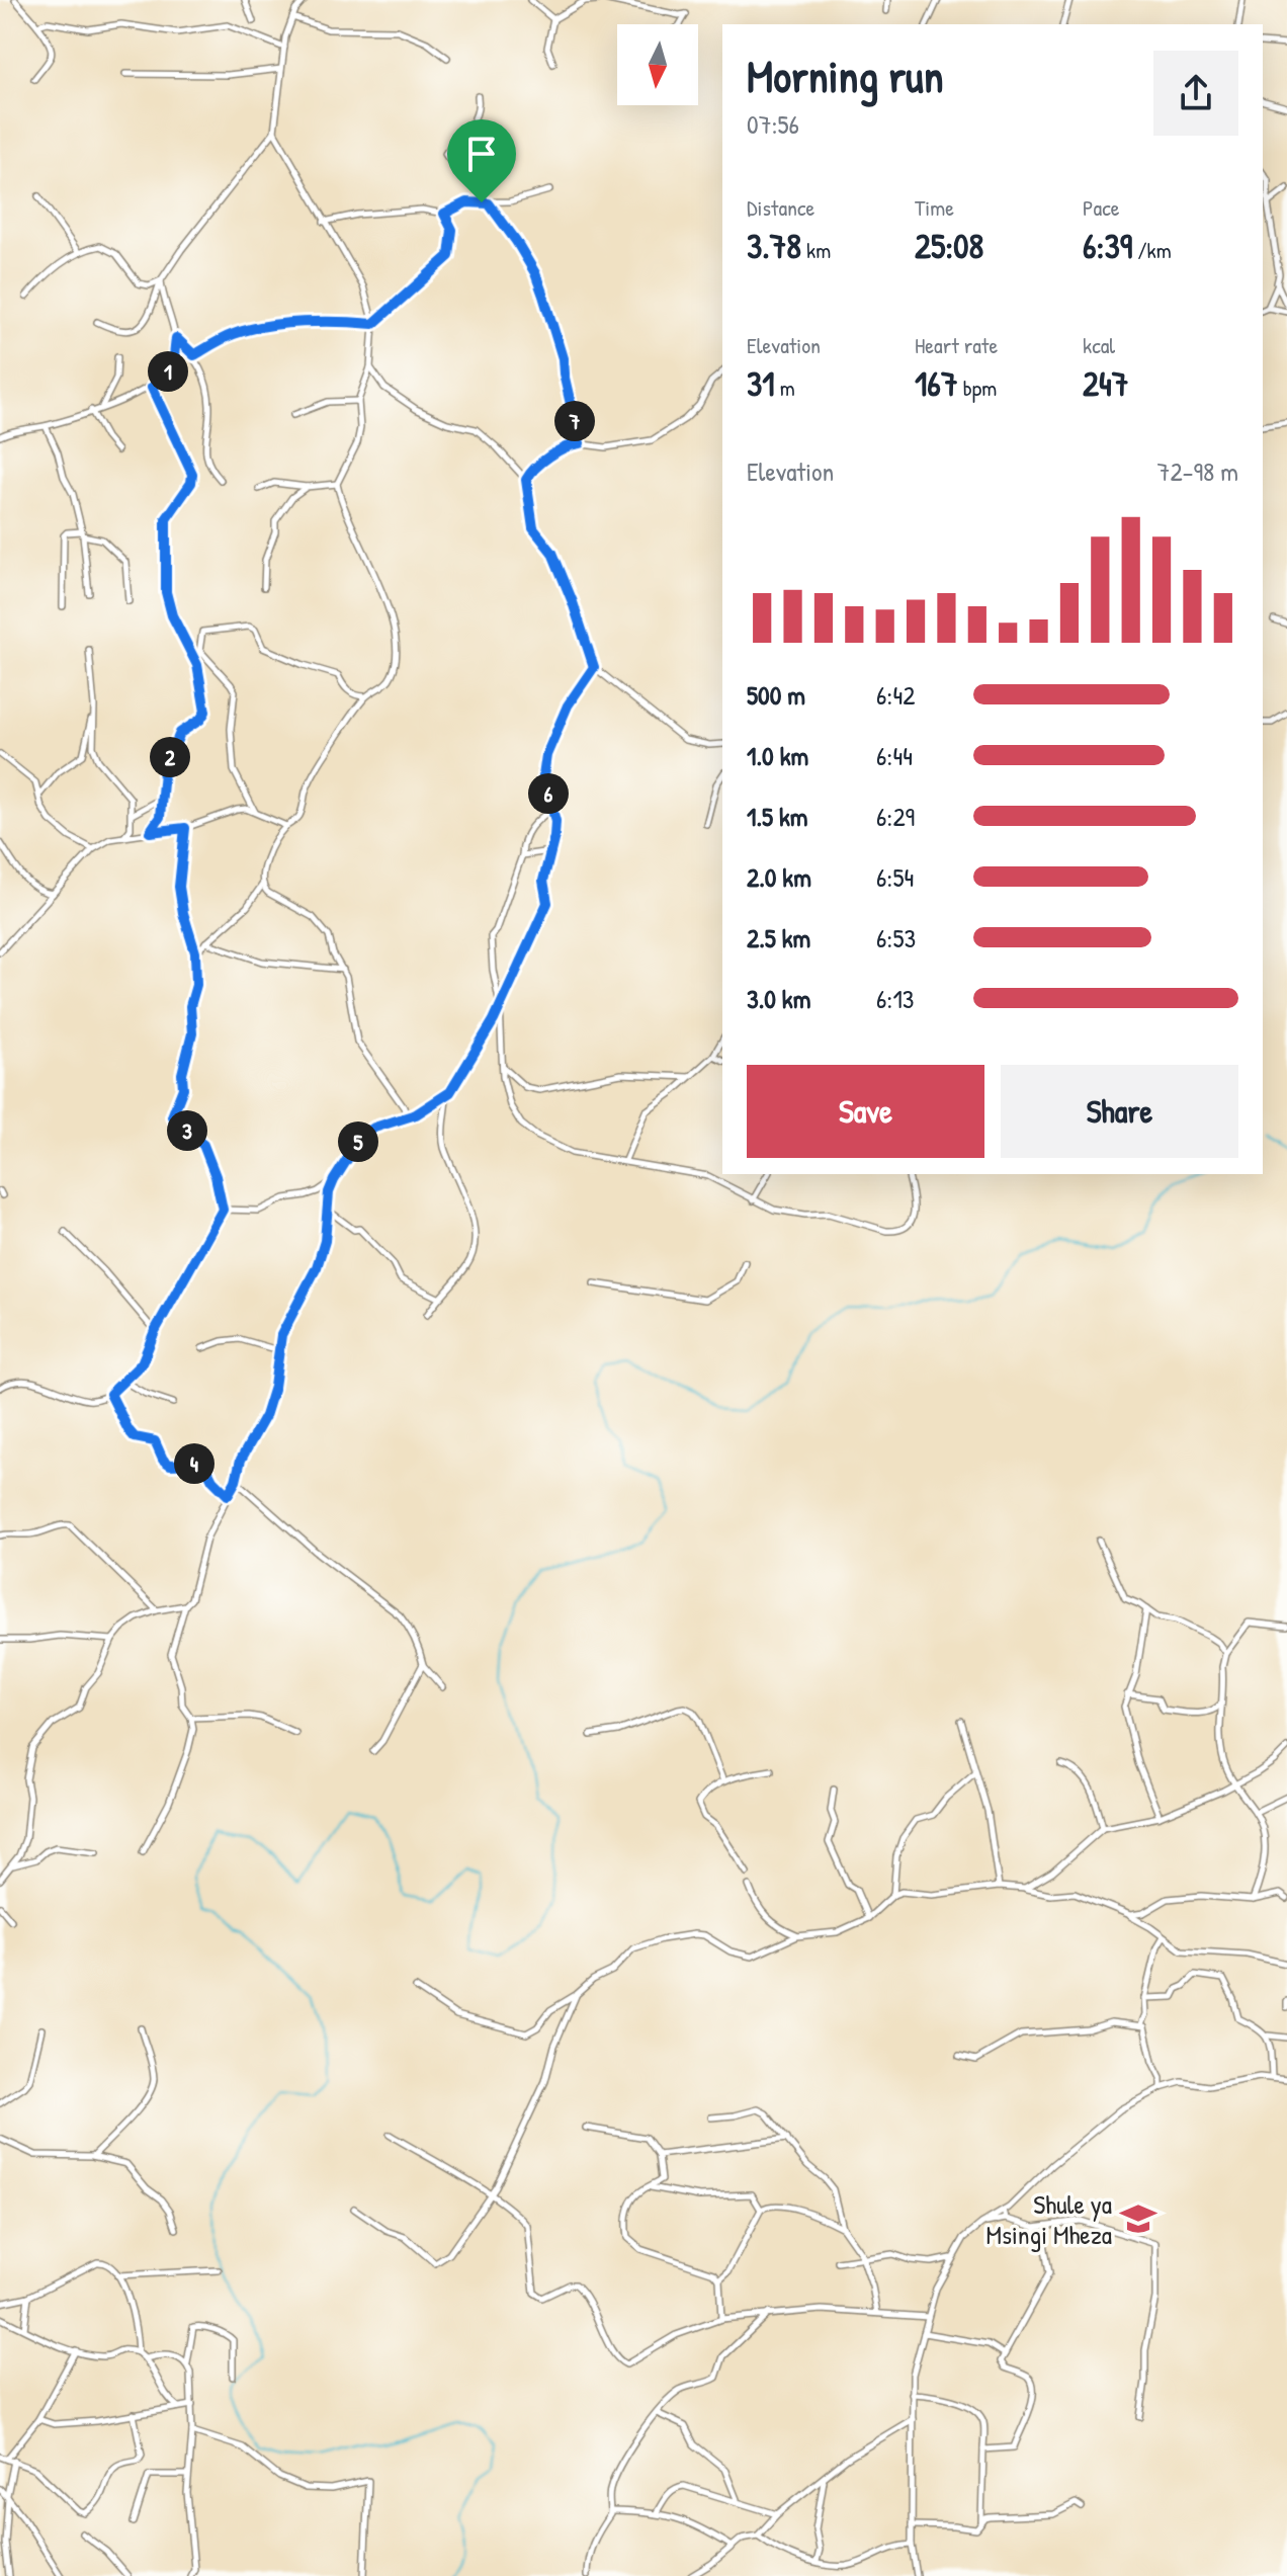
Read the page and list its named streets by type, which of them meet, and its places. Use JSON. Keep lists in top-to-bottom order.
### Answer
{
  "places": {
    "school or university": ["Shule ya Msingi Mheza"]
  },
  "north": "bottom",
  "page": {
    "heading": ["Morning run", "07:56"],
    "stats": [
      ["Distance", "3.78 km"],
      ["Time", "25:08"],
      ["Pace", "6:39 /km"],
      ["Elevation", "31 m"],
      ["Heart rate", "167 bpm"],
      ["kcal", "247"]
    ],
    "pins": [
      "1",
      "7",
      "2",
      "6",
      "3",
      "5",
      "4"
    ],
    "chart": ["Elevation", "72–98 m"],
    "list": [
      {
        "name": "500 m",
        "note": "6:42"
      },
      {
        "name": "1.0 km",
        "note": "6:44"
      },
      {
        "name": "1.5 km",
        "note": "6:29"
      },
      {
        "name": "2.0 km",
        "note": "6:54"
      },
      {
        "name": "2.5 km",
        "note": "6:53"
      },
      {
        "name": "3.0 km",
        "note": "6:13"
      }
    ],
    "buttons": ["Save", "Share"]
  }
}
